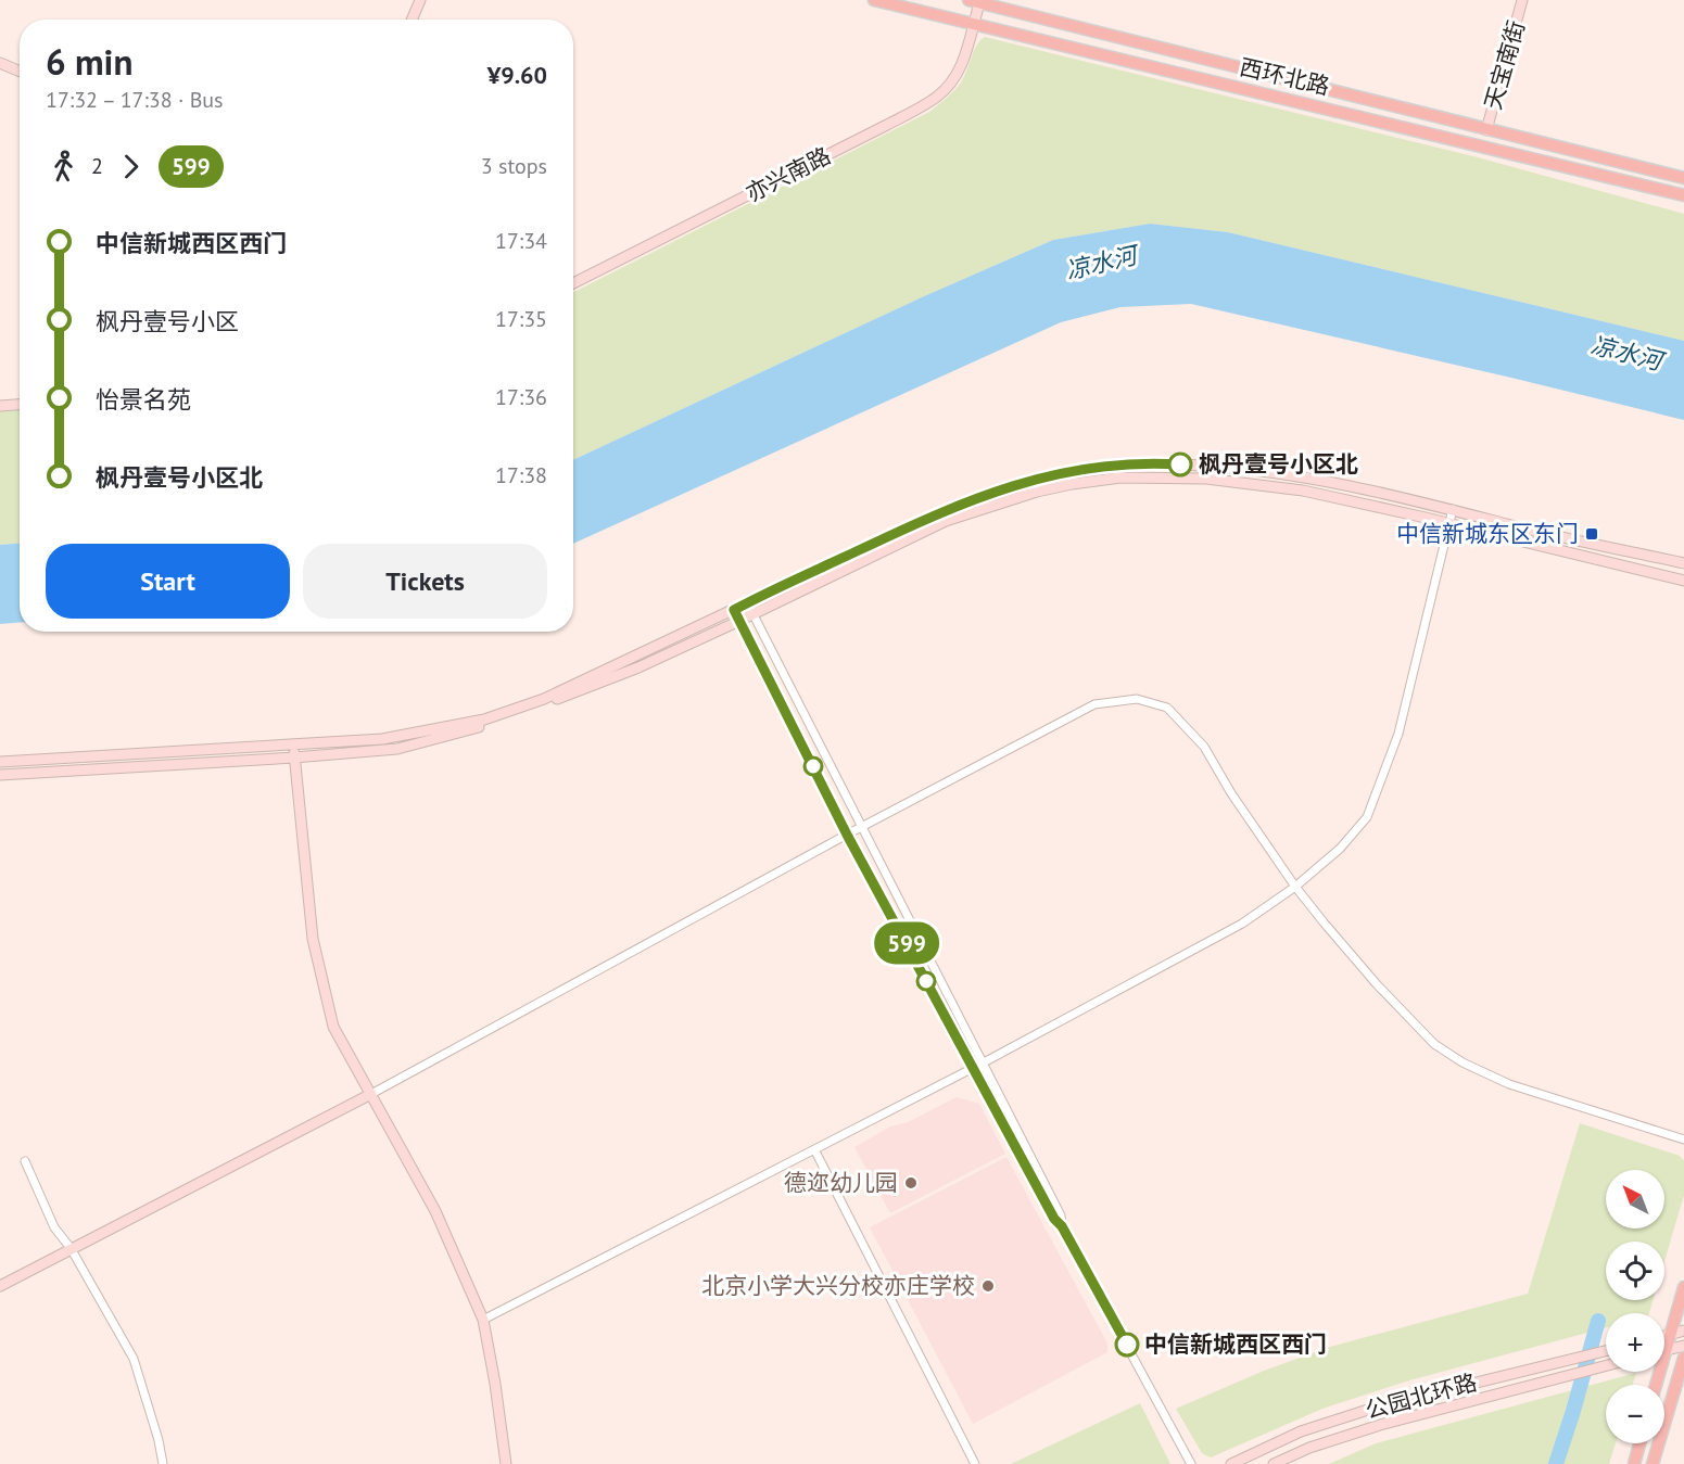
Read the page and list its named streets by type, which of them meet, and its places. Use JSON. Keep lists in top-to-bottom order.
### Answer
{
  "streets": {
    "main road": ["西环北路"],
    "street": ["天宝南街", "亦兴南路", "公园北环路"]
  },
  "crossings": [
    ["天宝南街", "西环北路"],
    ["西环北路", "亦兴南路"]
  ],
  "water": ["凉水河"],
  "places": {
    "other": [
      "枫丹壹号小区北",
      "德迩幼儿园",
      "北京小学大兴分校亦庄学校",
      "中信新城西区西门"
    ],
    "transit": ["中信新城东区东门"]
  },
  "lines": ["bus line 599"],
  "north": "top left",
  "page": {
    "on_map": "599",
    "heading": ["6 min", "17:32 – 17:38 · Bus", "¥9.60"],
    "legs": ["2", "599", "3 stops"],
    "list": [
      {
        "name": "中信新城西区西门",
        "value": "17:34"
      },
      {
        "name": "枫丹壹号小区",
        "value": "17:35"
      },
      {
        "name": "怡景名苑",
        "value": "17:36"
      },
      {
        "name": "枫丹壹号小区北",
        "value": "17:38"
      }
    ],
    "buttons": ["Start", "Tickets"],
    "map_buttons": ["+", "−"]
  }
}
